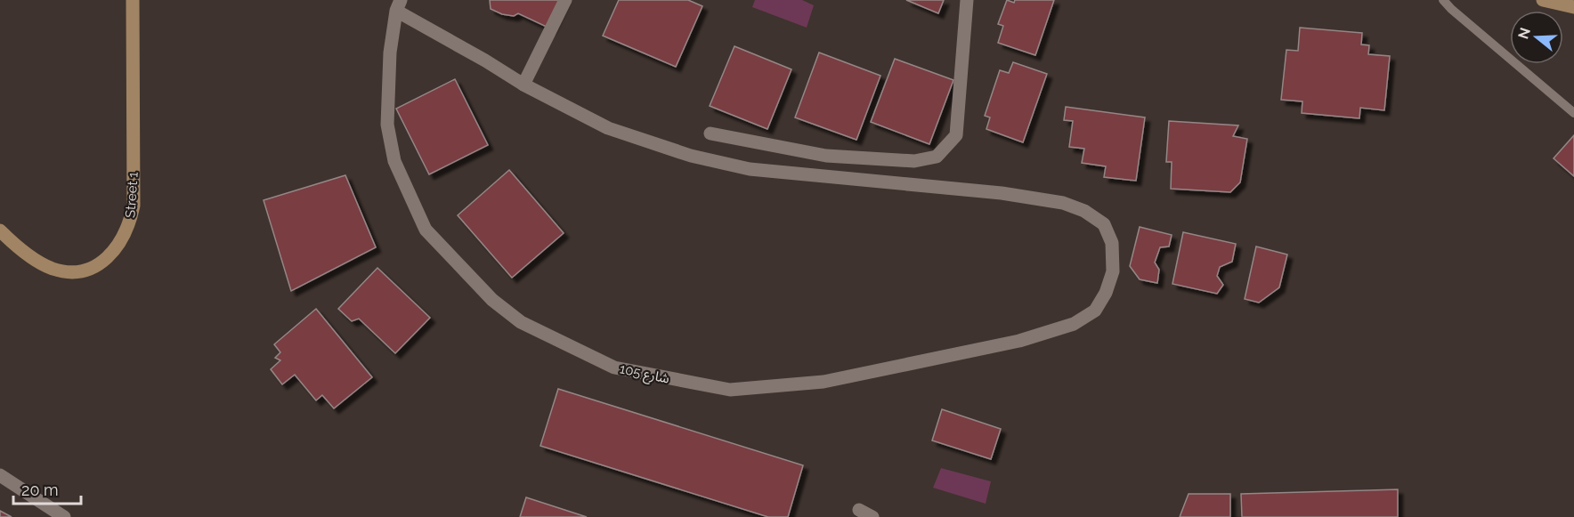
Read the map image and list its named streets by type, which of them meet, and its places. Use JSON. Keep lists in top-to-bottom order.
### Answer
{
  "streets": {
    "main road": ["Street 1"],
    "street": ["شارع 105"]
  },
  "scale_bar": "20 m",
  "north": "left"
}
